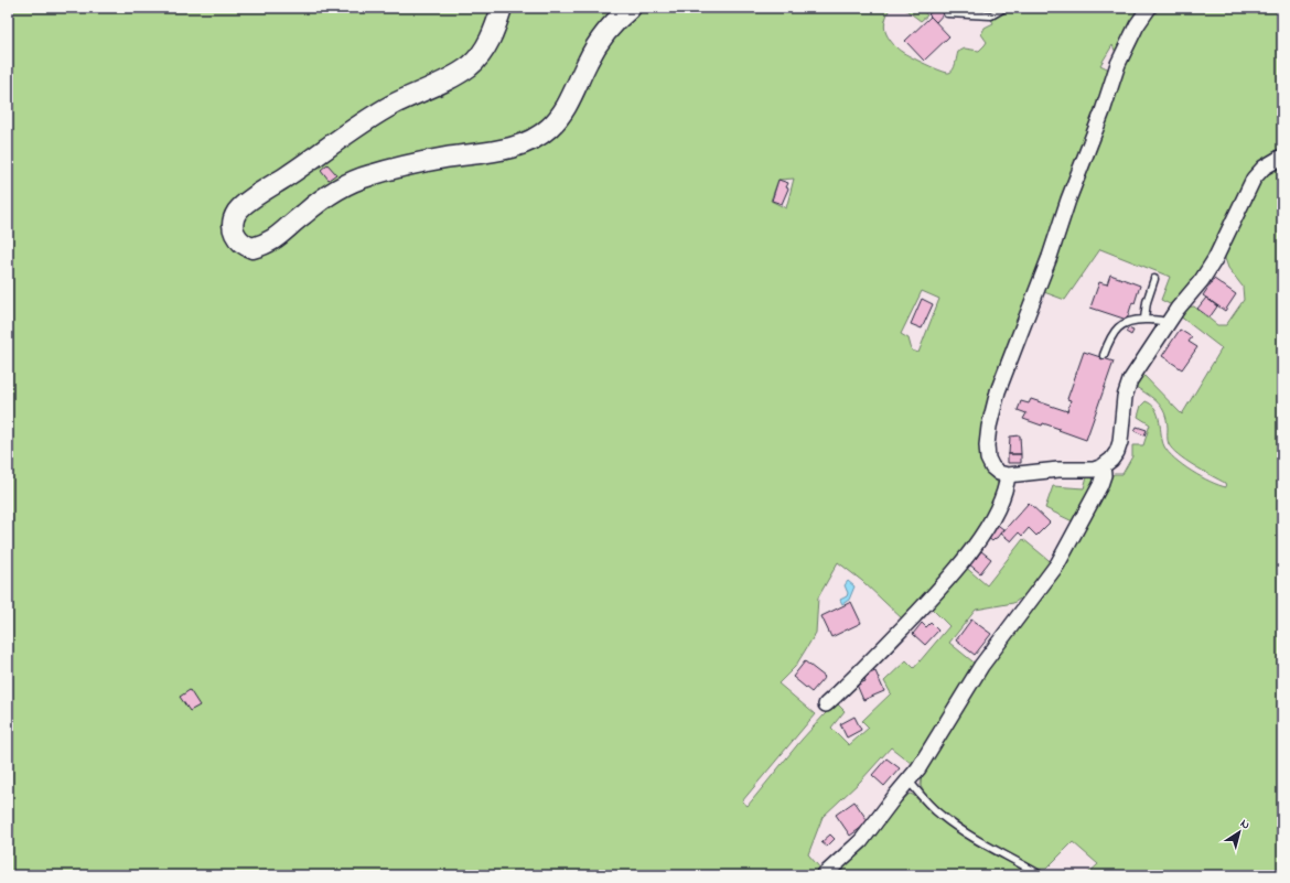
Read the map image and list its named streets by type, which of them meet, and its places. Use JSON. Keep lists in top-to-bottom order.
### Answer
{
  "north": "top right"
}
